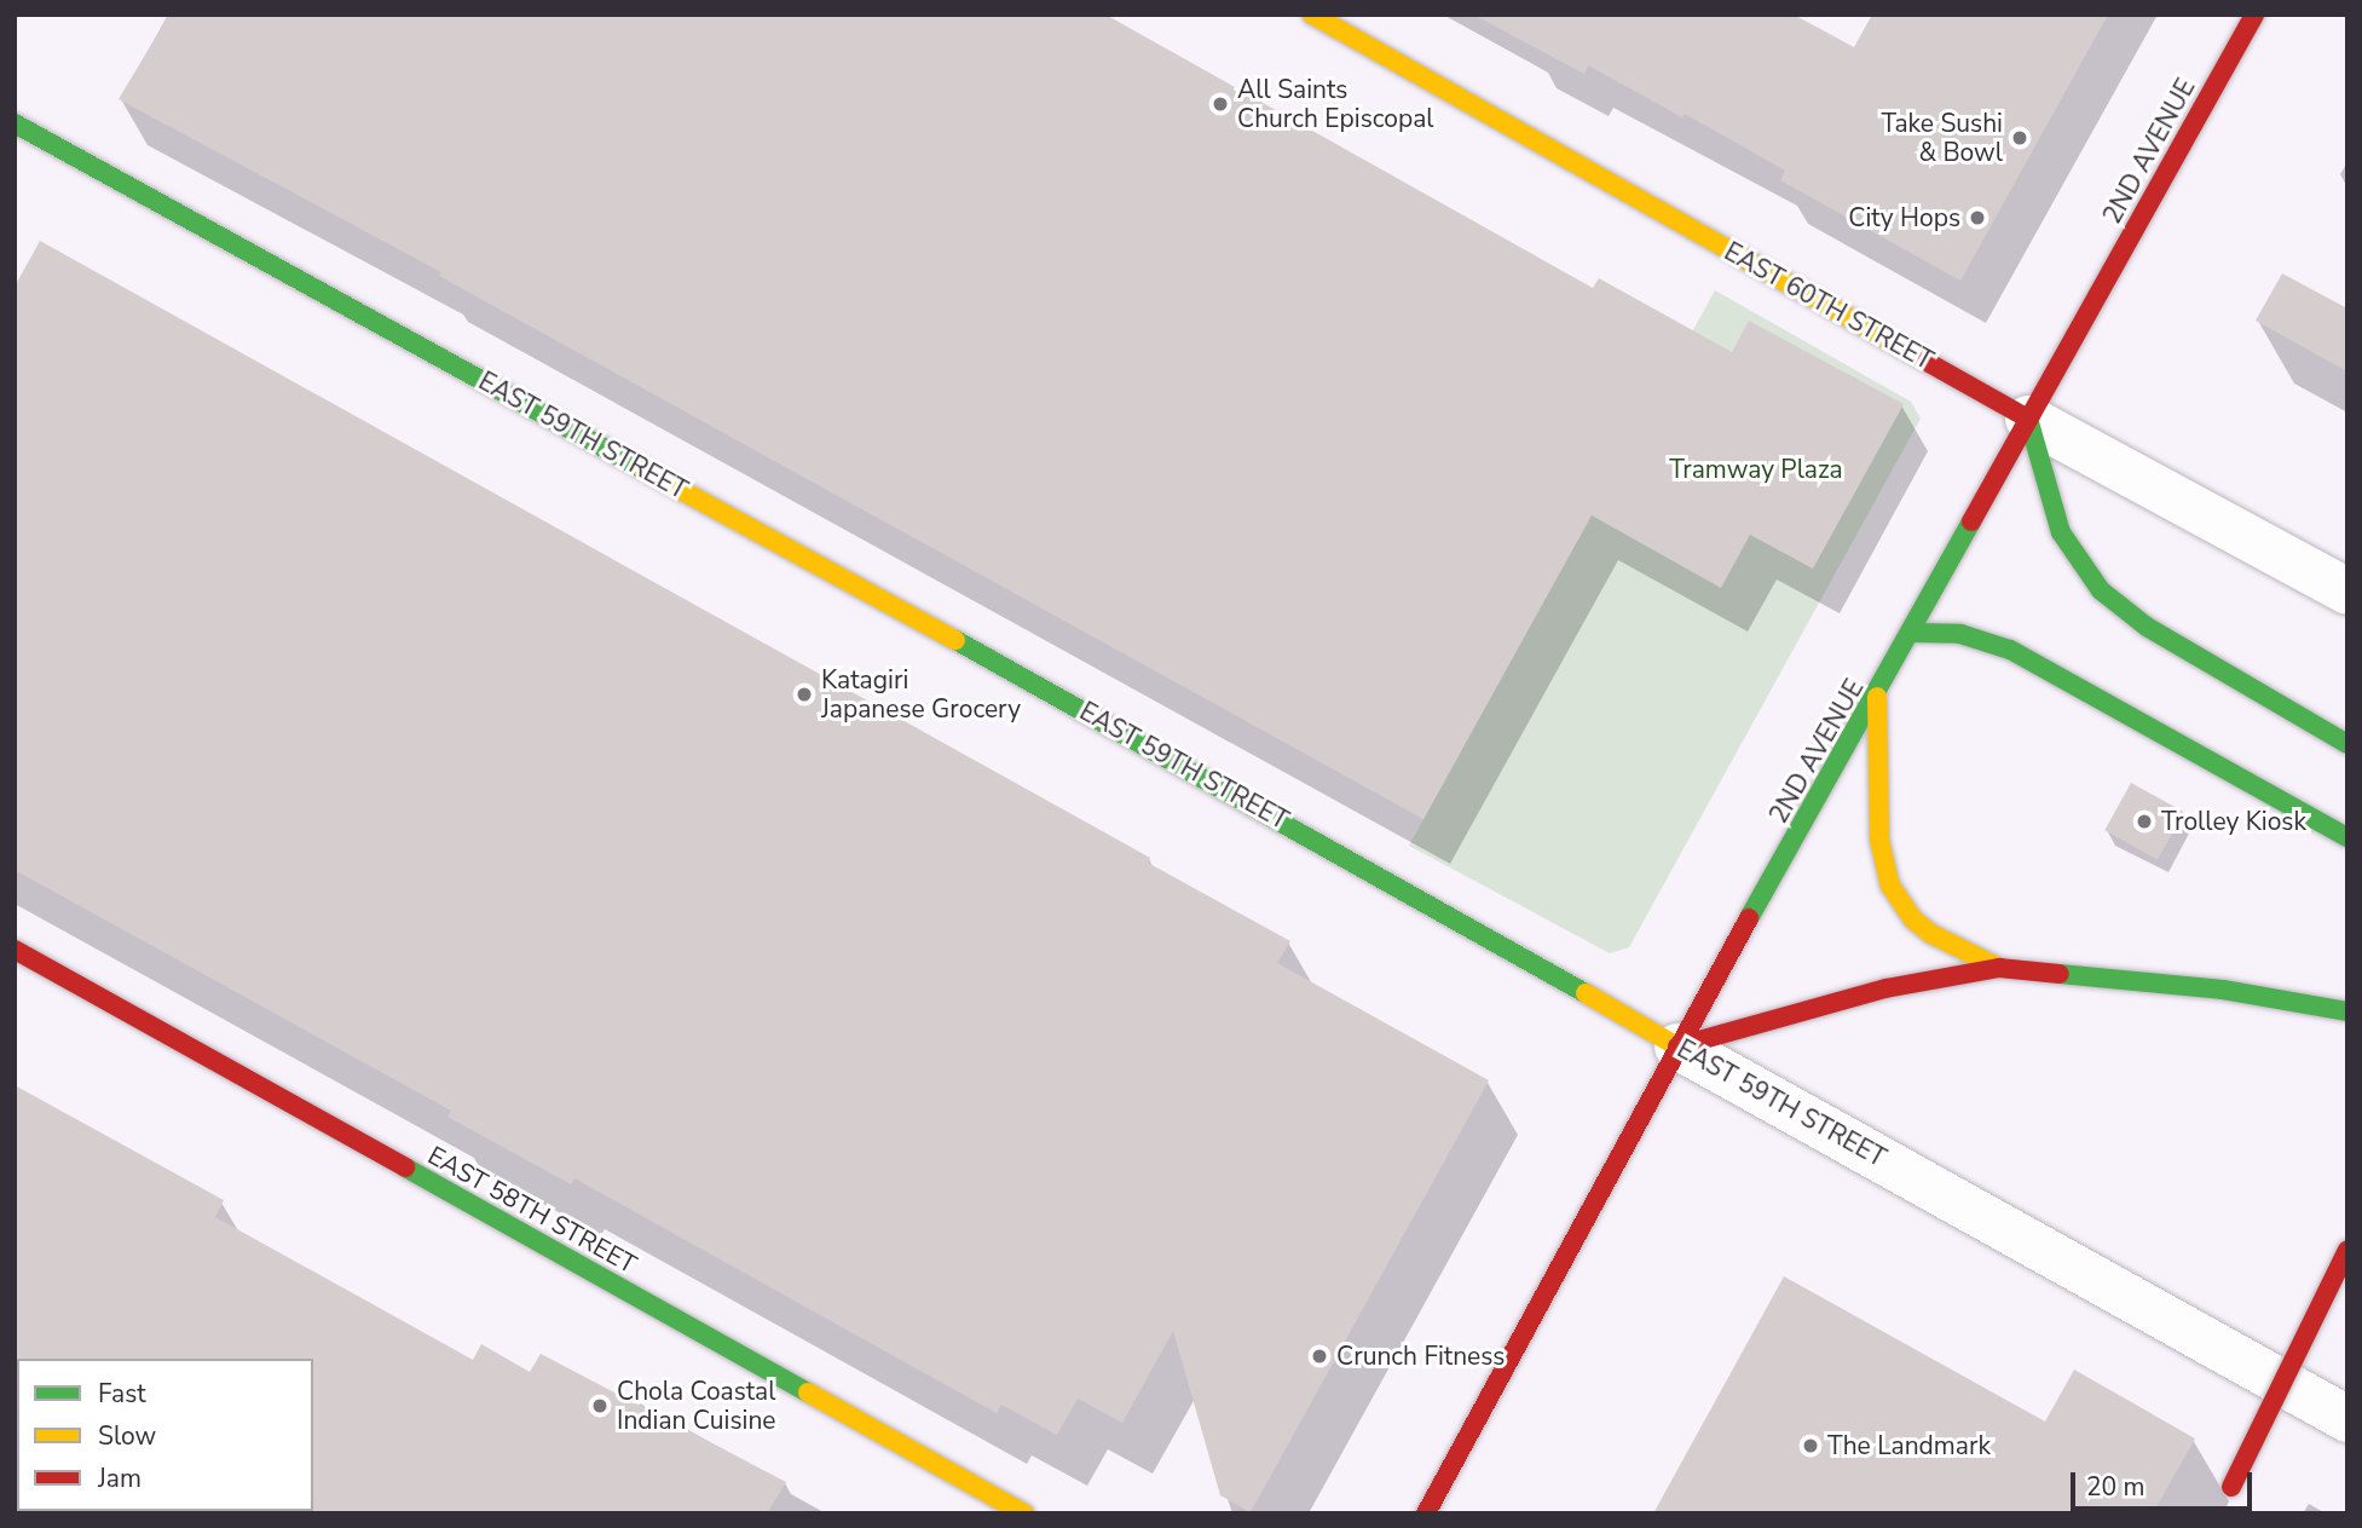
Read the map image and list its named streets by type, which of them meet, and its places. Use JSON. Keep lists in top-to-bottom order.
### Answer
{
  "streets": {
    "main road": [
      "2ND AVENUE",
      "EAST 60TH STREET",
      "EAST 59TH STREET",
      "EAST 58TH STREET"
    ]
  },
  "crossings": [
    ["2ND AVENUE", "EAST 60TH STREET"],
    ["2ND AVENUE", "EAST 59TH STREET"]
  ],
  "parks": ["Tramway Plaza"],
  "places": [
    "All Saints Church Episcopal",
    "Take Sushi & Bowl",
    "City Hops",
    "Katagiri Japanese Grocery",
    "Trolley Kiosk",
    "Crunch Fitness",
    "Chola Coastal Indian Cuisine",
    "The Landmark"
  ],
  "legend": ["Fast", "Slow", "Jam"],
  "scale_bar": "20 m"
}
